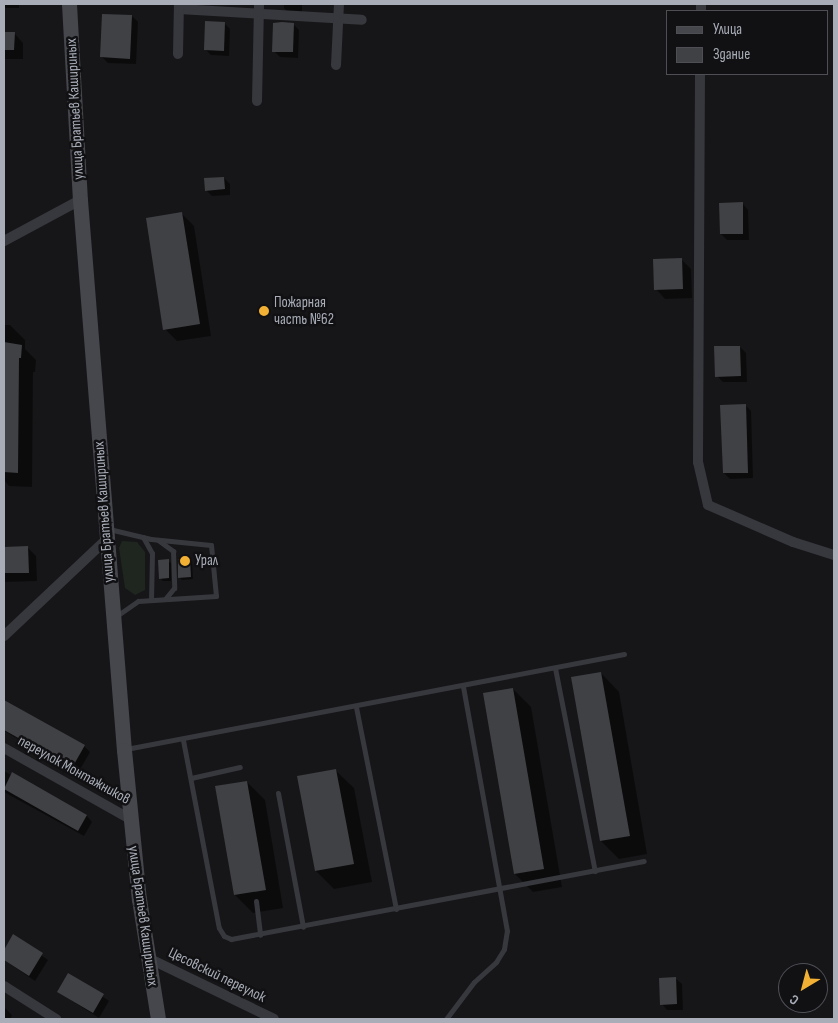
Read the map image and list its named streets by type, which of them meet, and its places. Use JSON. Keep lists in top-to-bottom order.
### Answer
{
  "streets": {
    "main road": ["улица Братьев Кашириных"],
    "street": ["переулок Монтажников", "Цесовский переулок"]
  },
  "crossings": [
    ["улица Братьев Кашириных", "переулок Монтажников"],
    ["улица Братьев Кашириных", "Цесовский переулок"]
  ],
  "places": ["Пожарная часть №62", "Урал"],
  "legend": ["Улица", "Здание"],
  "north": "bottom left"
}
